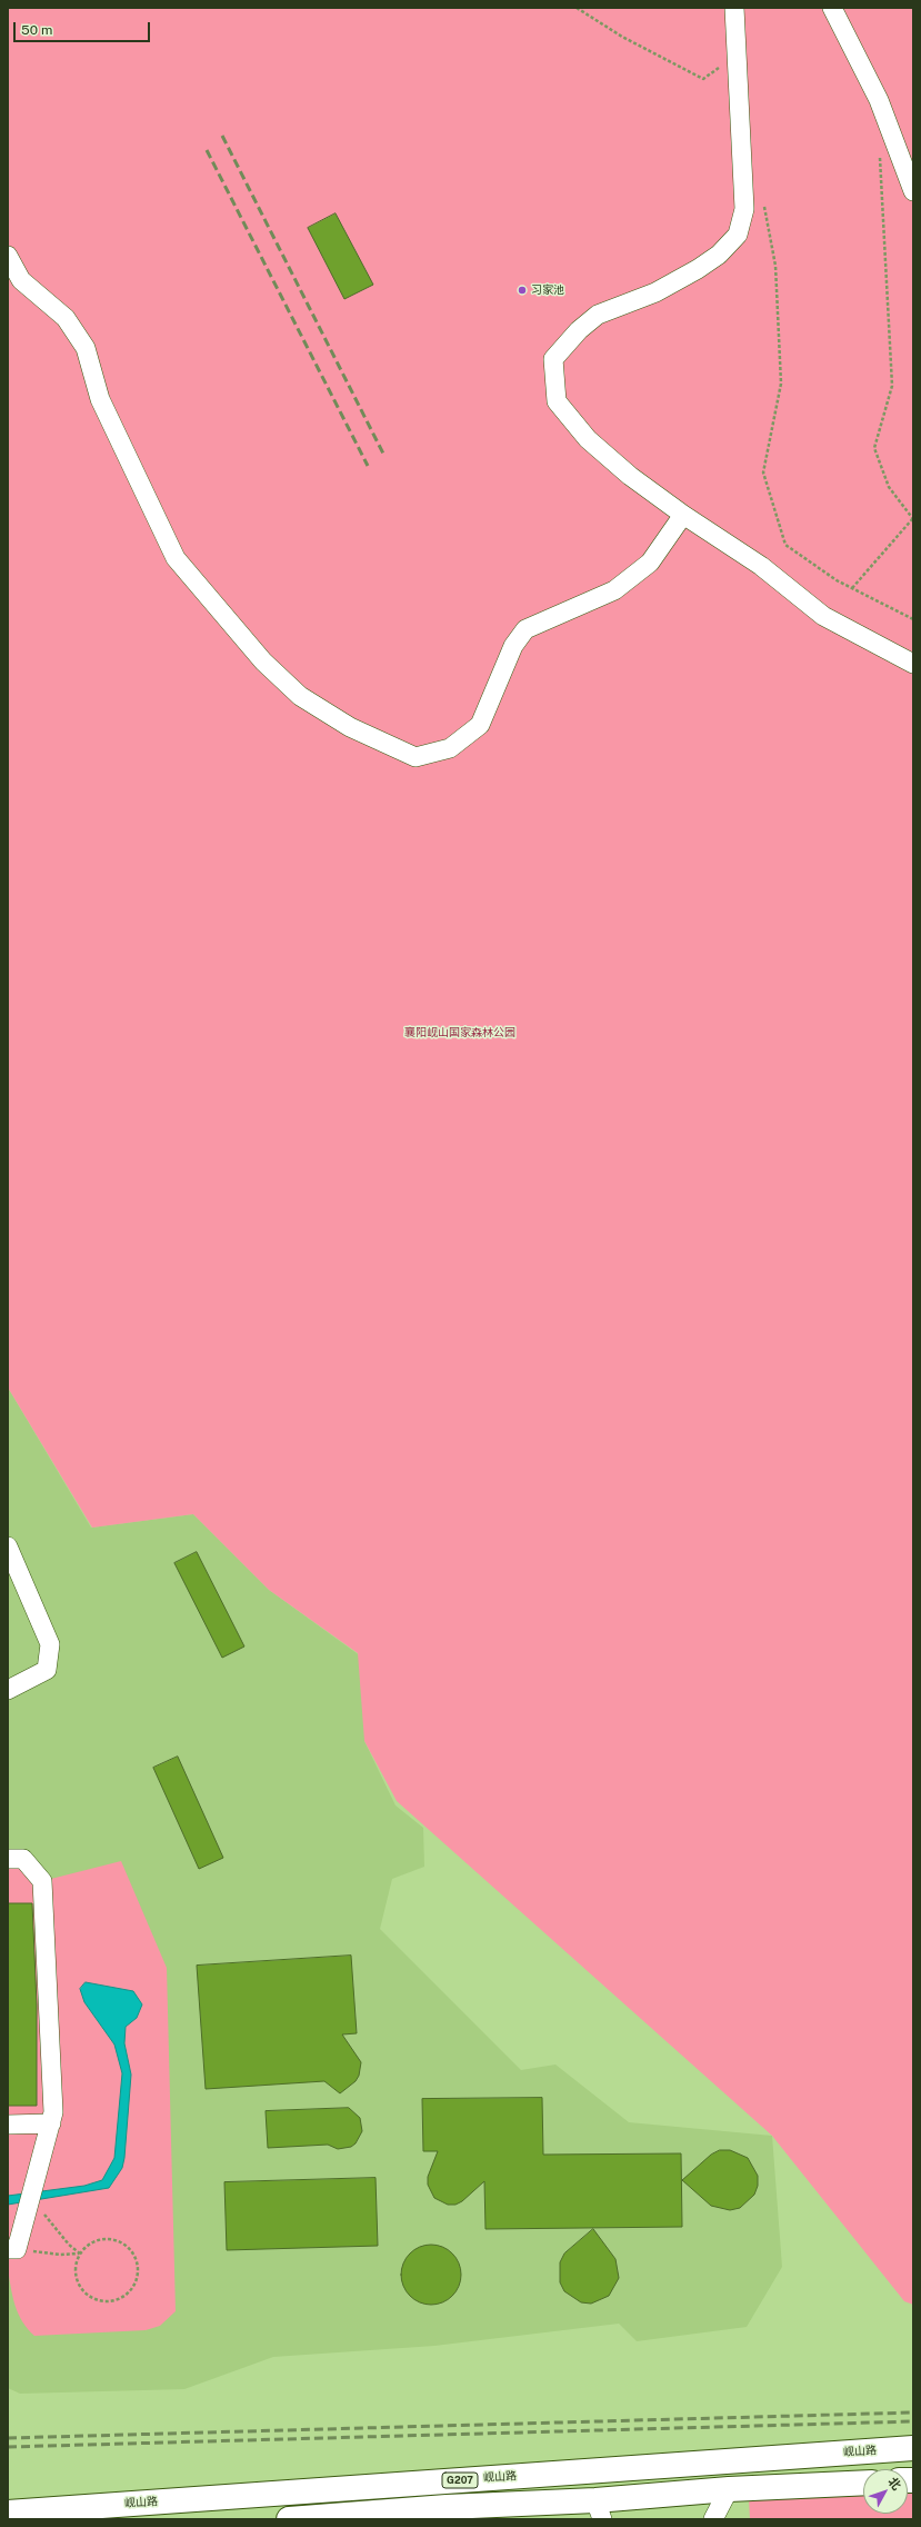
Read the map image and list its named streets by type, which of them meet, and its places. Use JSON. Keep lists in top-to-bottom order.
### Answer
{
  "streets": {
    "highway": ["岘山路", "G207"]
  },
  "parks": ["襄阳岘山国家森林公园"],
  "places": ["习家池"],
  "scale_bar": "50 m",
  "north": "top right"
}
